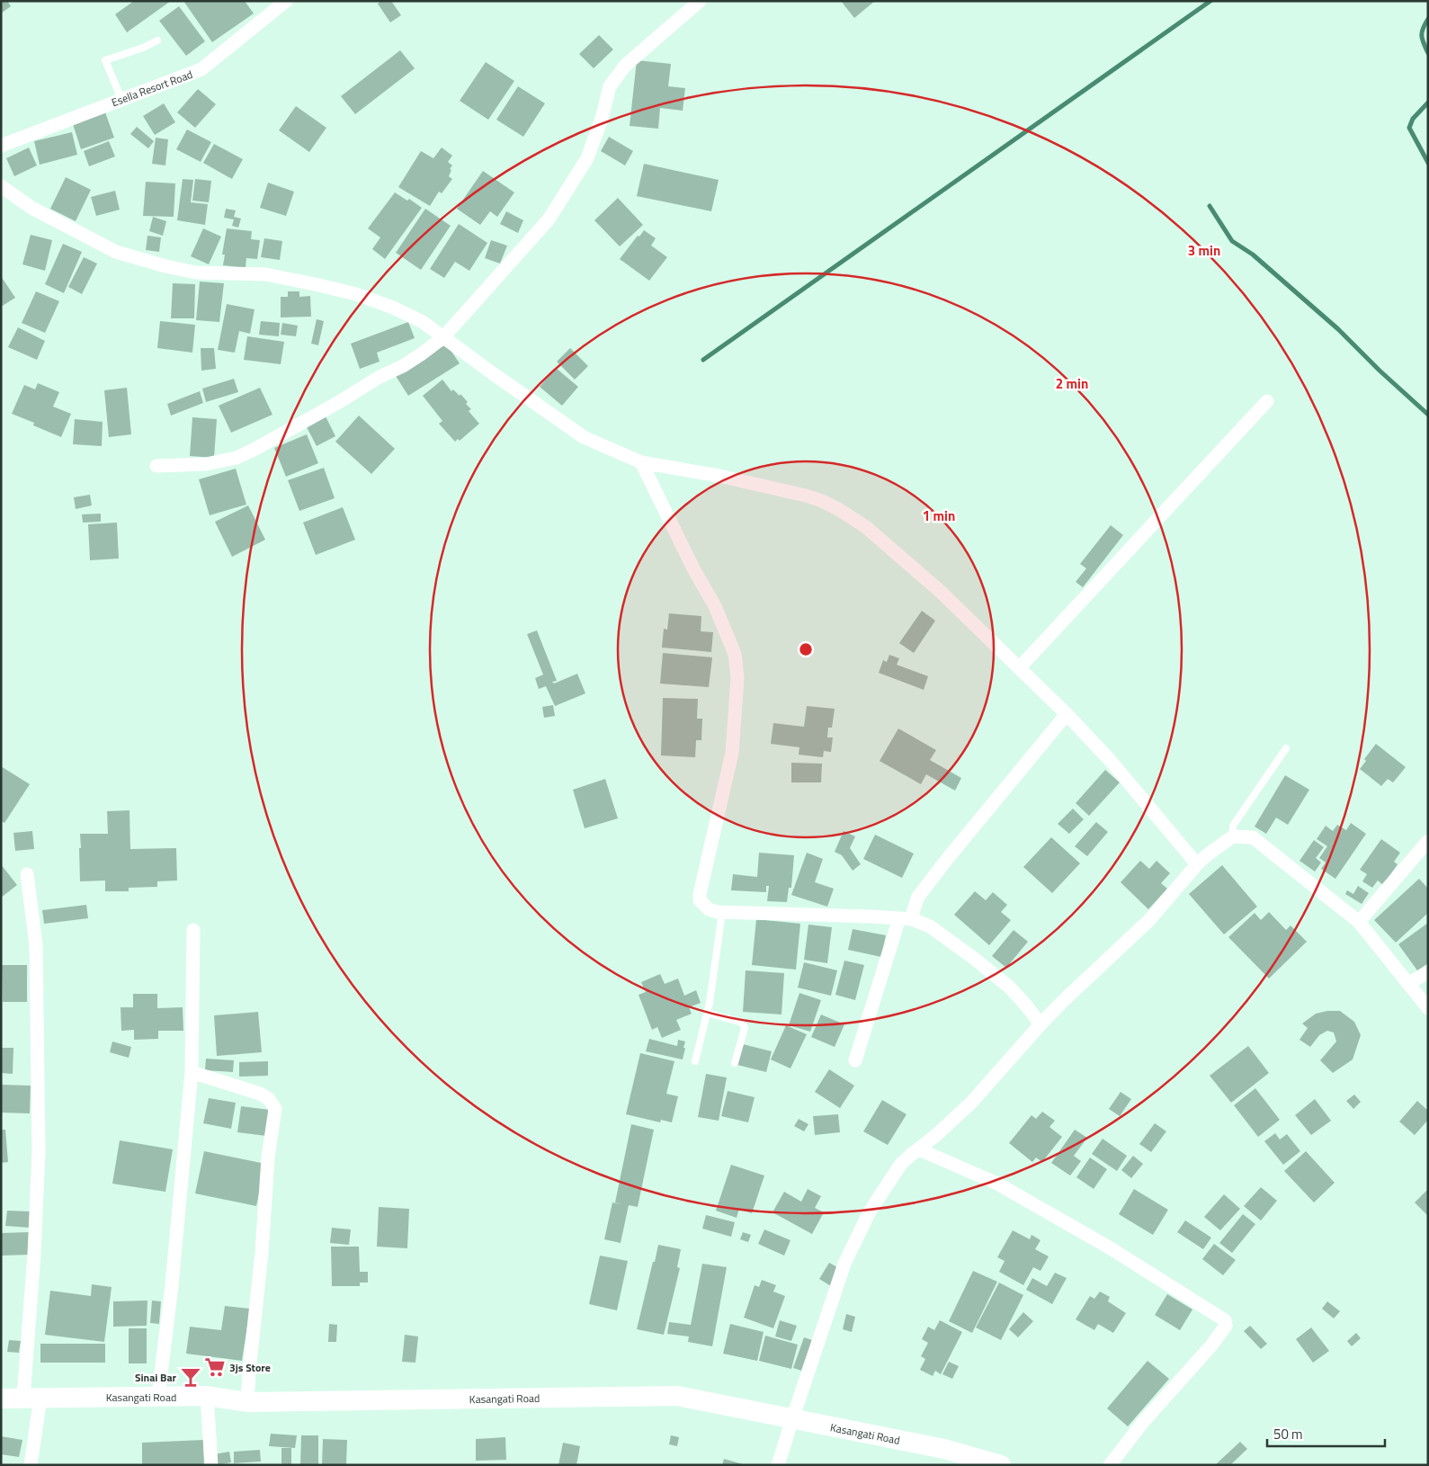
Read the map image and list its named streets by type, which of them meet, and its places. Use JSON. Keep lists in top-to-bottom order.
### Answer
{
  "streets": {
    "street": ["Esella Resort Road", "Kasangati Road"]
  },
  "places": {
    "supermarket": ["3js Store"],
    "bar": ["Sinai Bar"]
  },
  "scale_bar": "50 m",
  "rings": ["3 min", "2 min", "1 min"]
}
